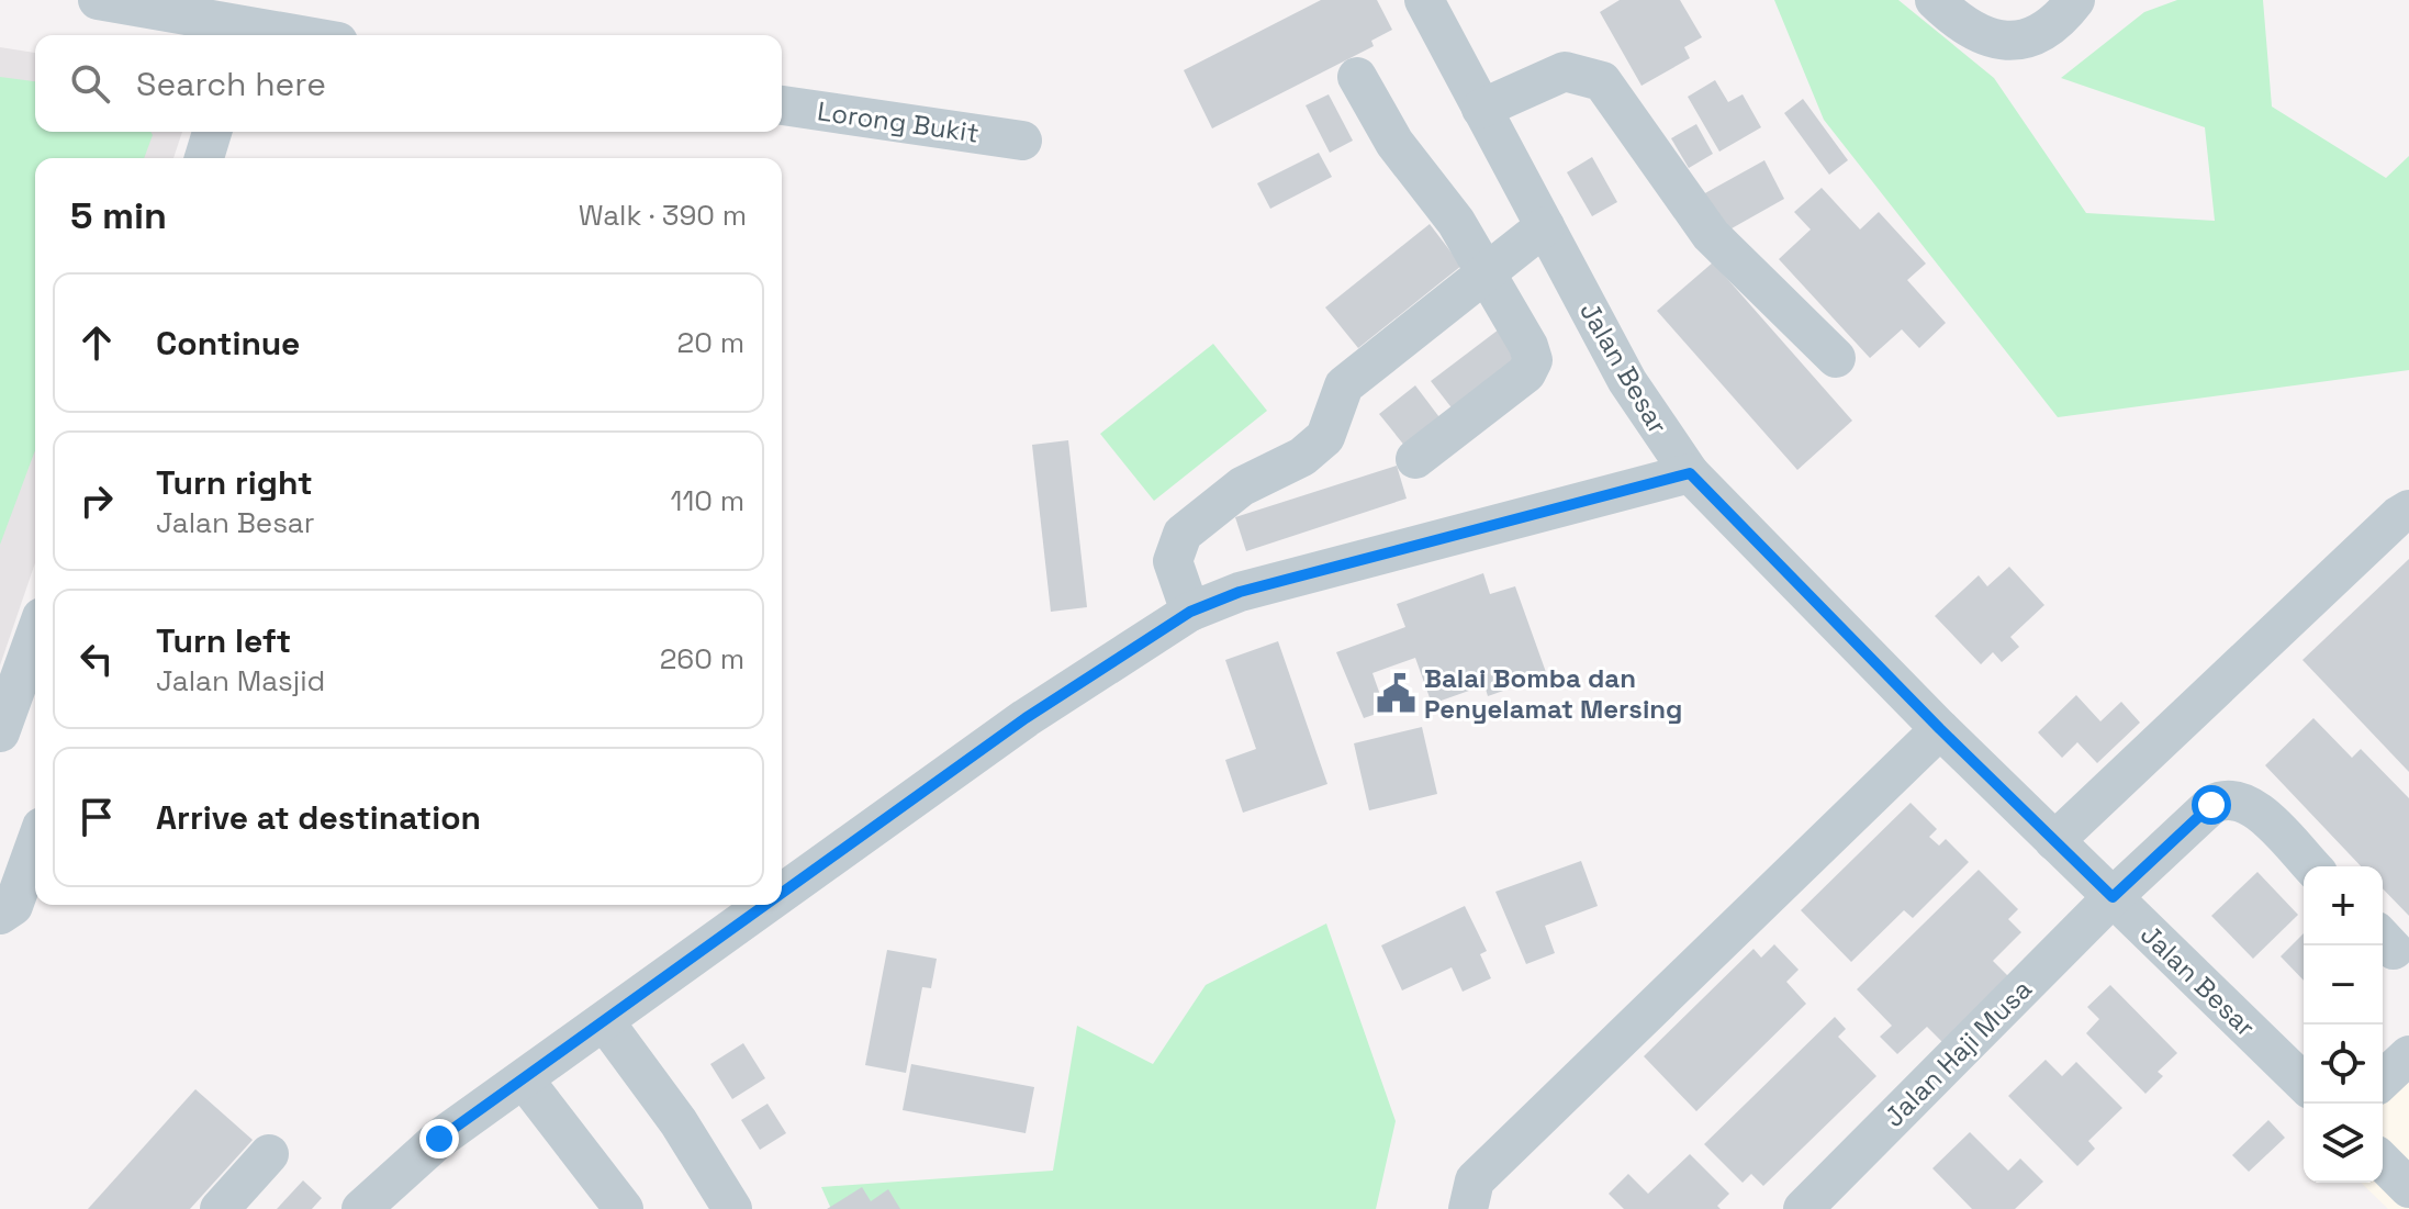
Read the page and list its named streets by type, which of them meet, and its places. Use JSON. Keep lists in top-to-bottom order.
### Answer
{
  "streets": {
    "street": ["Lorong Bukit", "Jalan Besar", "Jalan Haji Musa"]
  },
  "crossings": [
    ["Jalan Besar", "Jalan Haji Musa"]
  ],
  "places": {
    "public building": ["Balai Bomba dan Penyelamat Mersing"]
  },
  "page": {
    "search": "Search here",
    "heading": ["5 min", "Walk · 390 m"],
    "list": [
      ["Continue", "20 m"],
      ["Turn right", "Jalan Besar", "110 m"],
      ["Turn left", "Jalan Masjid", "260 m"],
      "Arrive at destination"
    ],
    "map_buttons": ["+", "−"]
  }
}
